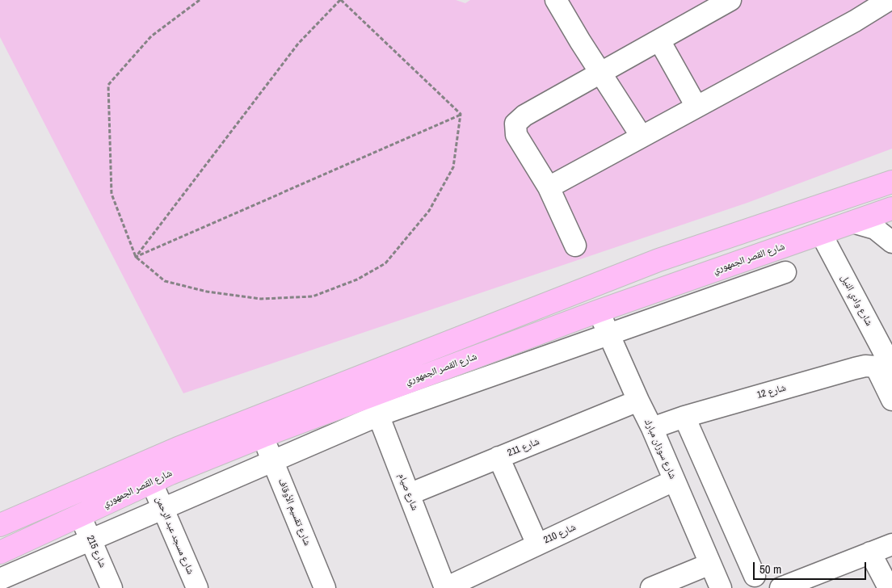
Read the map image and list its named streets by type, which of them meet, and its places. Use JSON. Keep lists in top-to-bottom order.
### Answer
{
  "streets": {
    "main road": ["شارع القصر الجمهوري"],
    "street": [
      "شارع وادي النيل",
      "شارع 12",
      "شارع 211",
      "شارع سوزان مبارك",
      "شارع صيام",
      "شارع تقسيم الأوقاف",
      "شارع 210",
      "شارع مسجد عبد الرحمن",
      "شارع 215"
    ]
  },
  "crossings": [
    ["شارع القصر الجمهوري", "شارع وادي النيل"],
    ["شارع القصر الجمهوري", "شارع سوزان مبارك"],
    ["شارع القصر الجمهوري", "شارع صيام"],
    ["شارع القصر الجمهوري", "شارع تقسيم الأوقاف"],
    ["شارع القصر الجمهوري", "شارع مسجد عبد الرحمن"],
    ["شارع القصر الجمهوري", "شارع 215"],
    ["شارع وادي النيل", "شارع 12"],
    ["شارع 12", "شارع سوزان مبارك"],
    ["شارع 211", "شارع سوزان مبارك"],
    ["شارع 211", "شارع صيام"],
    ["شارع سوزان مبارك", "شارع 210"],
    ["شارع صيام", "شارع 210"]
  ],
  "scale_bar": "50 m"
}
